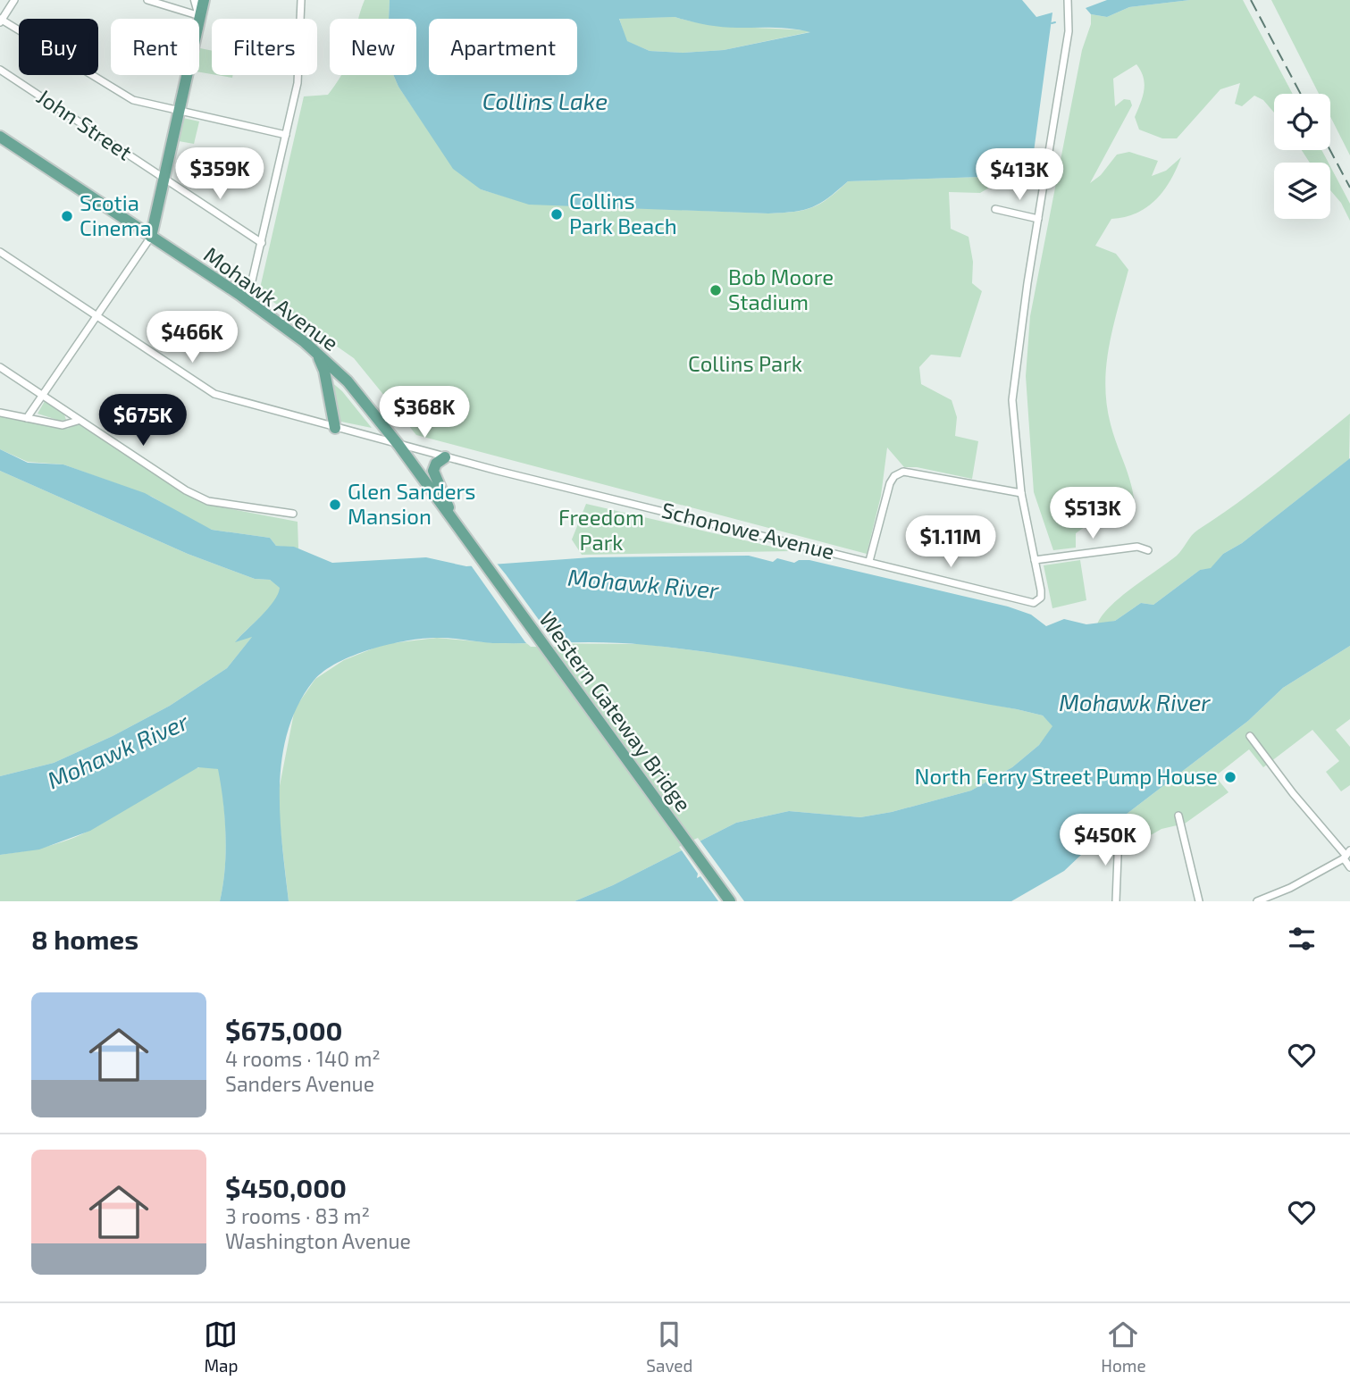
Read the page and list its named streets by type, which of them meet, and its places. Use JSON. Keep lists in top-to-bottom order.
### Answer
{
  "streets": {
    "main road": ["Mohawk Avenue", "Western Gateway Bridge"],
    "street": ["John Street", "Schonowe Avenue"]
  },
  "crossings": [
    ["Mohawk Avenue", "Schonowe Avenue"],
    ["Mohawk Avenue", "Western Gateway Bridge"]
  ],
  "water": ["Collins Lake", "Mohawk River"],
  "parks": ["Collins Park", "Freedom Park"],
  "places": [
    "Collins Park Beach",
    "Scotia Cinema",
    "Bob Moore Stadium",
    "Glen Sanders Mansion",
    "North Ferry Street Pump House"
  ],
  "page": {
    "chip": [
      "Buy",
      "Rent",
      "Filters",
      "New",
      "Apartment"
    ],
    "price": [
      "$359K",
      "$413K",
      "$466K",
      "$368K",
      "$675K",
      "$513K",
      "$1.11M",
      "$450K"
    ],
    "heading": "8 homes",
    "list": [
      {
        "name": "$675,000",
        "note": "4 rooms · 140 m² · Sanders Avenue"
      },
      {
        "name": "$450,000",
        "note": "3 rooms · 83 m² · Washington Avenue"
      }
    ],
    "tabs": ["Map", "Saved", "Home"]
  }
}
